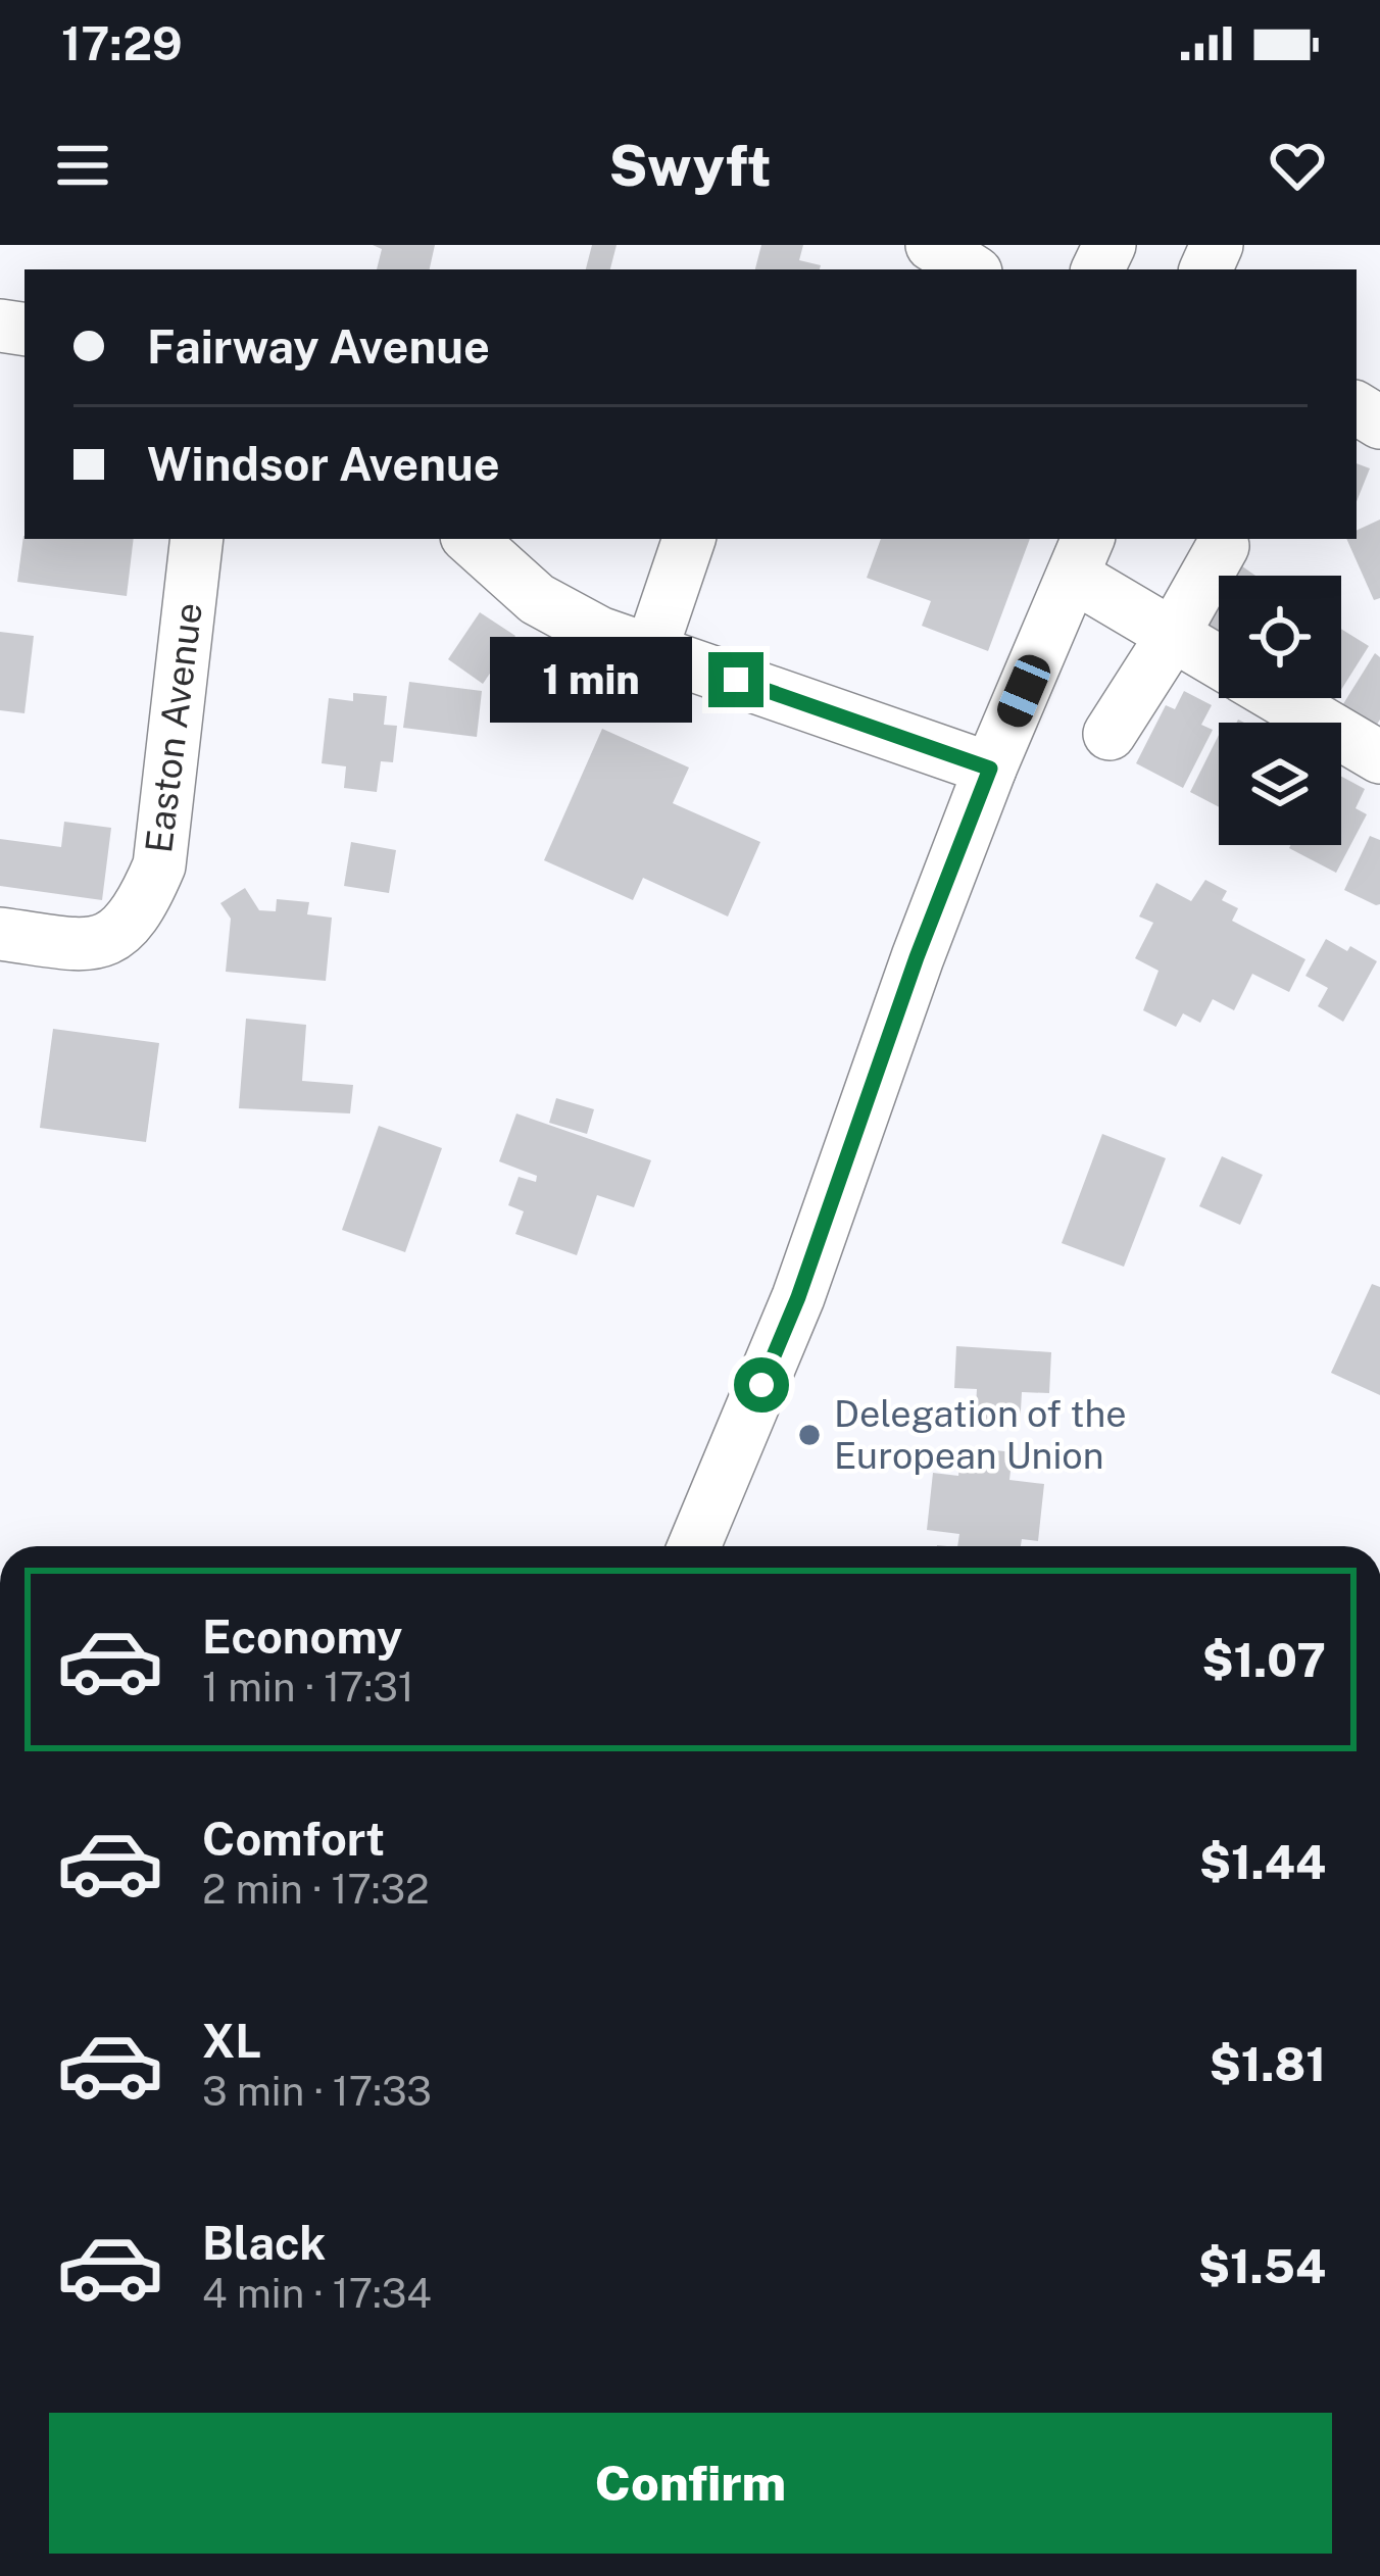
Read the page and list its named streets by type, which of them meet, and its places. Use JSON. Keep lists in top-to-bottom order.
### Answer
{
  "streets": {
    "street": ["Easton Avenue"]
  },
  "places": ["Delegation of the European Union"],
  "page": {
    "status": "17:29",
    "header": "Swyft",
    "banner": ["Fairway Avenue", "Windsor Avenue"],
    "bubble": "1 min",
    "list": [
      {
        "name": "Economy",
        "note": "1 min · 17:31",
        "value": "$1.07"
      },
      {
        "name": "Comfort",
        "note": "2 min · 17:32",
        "value": "$1.44"
      },
      {
        "name": "XL",
        "note": "3 min · 17:33",
        "value": "$1.81"
      },
      {
        "name": "Black",
        "note": "4 min · 17:34",
        "value": "$1.54"
      }
    ],
    "buttons": "Confirm"
  }
}
